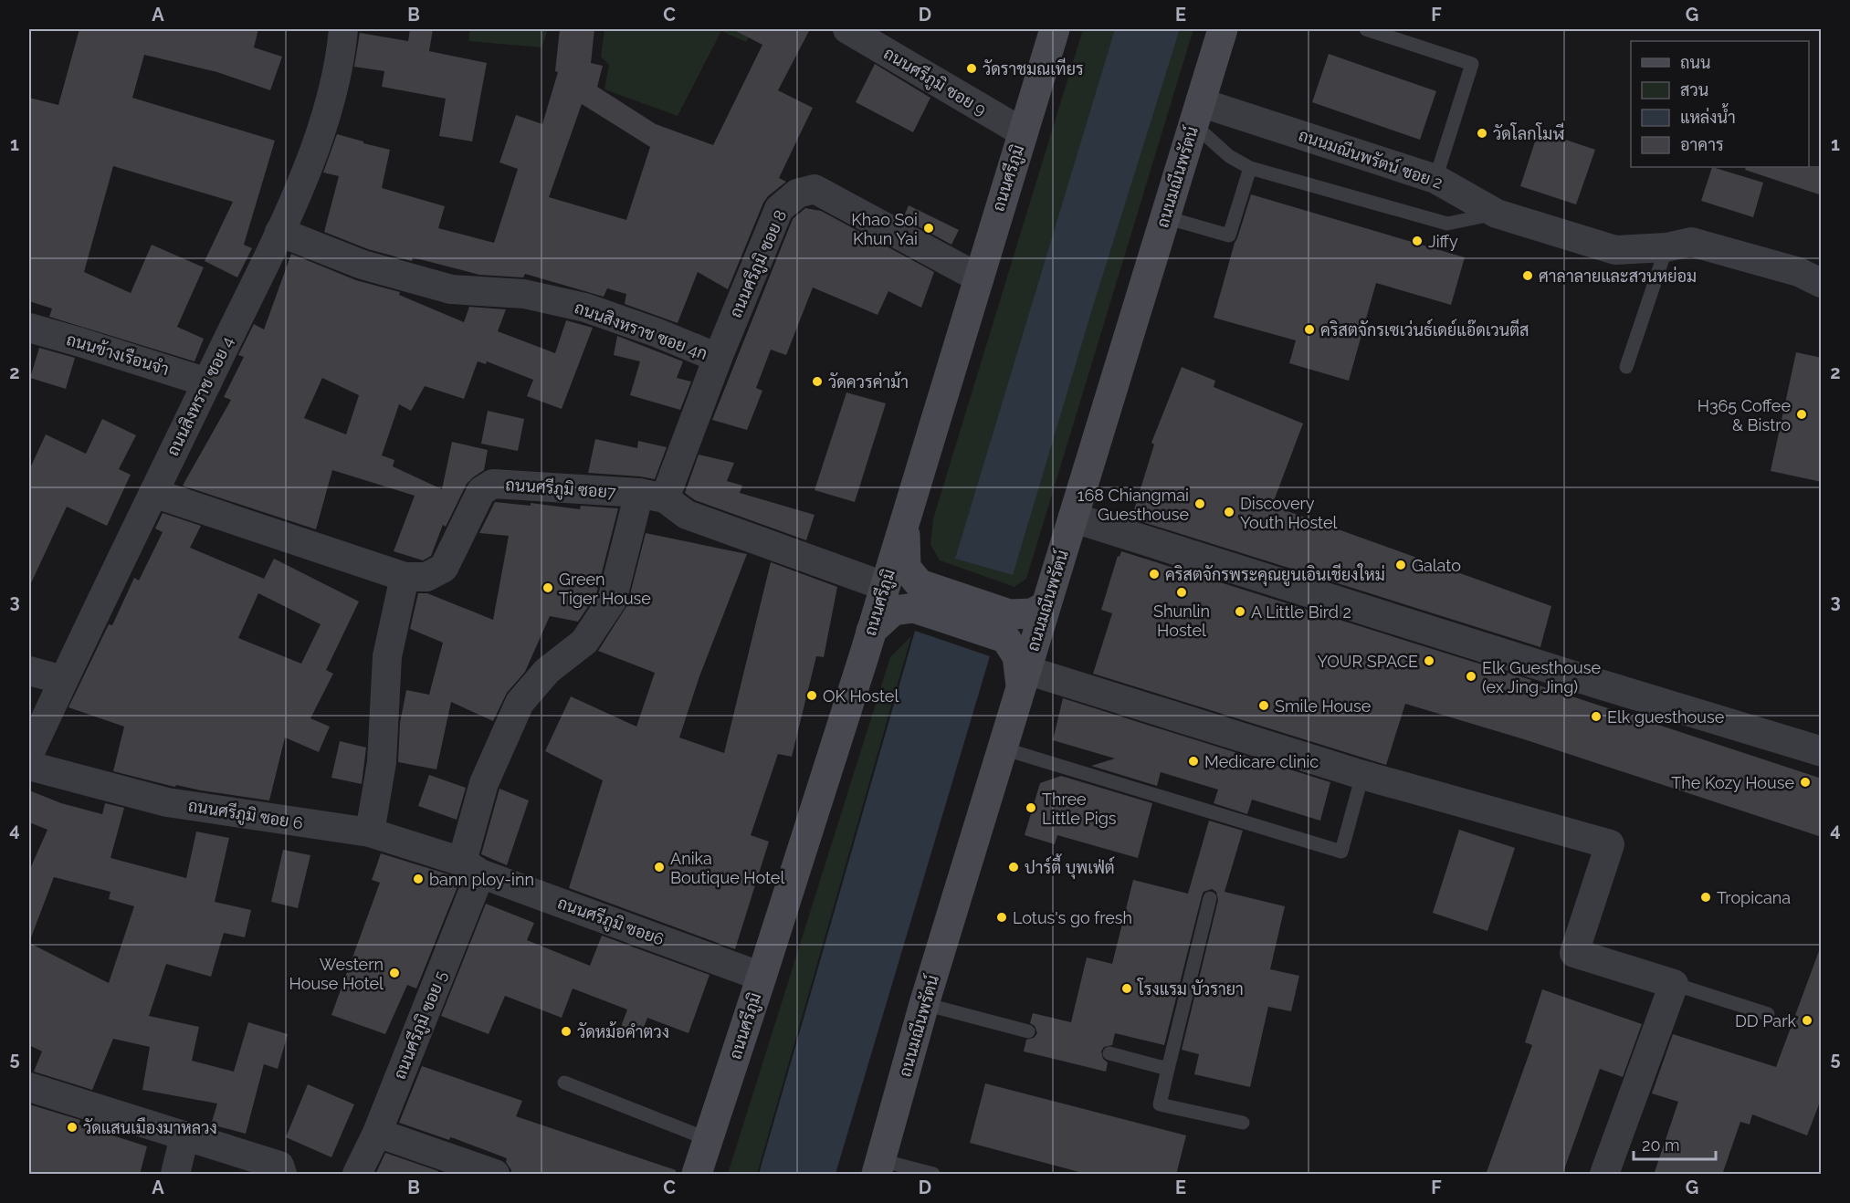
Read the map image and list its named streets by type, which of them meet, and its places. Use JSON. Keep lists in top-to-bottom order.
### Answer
{
  "streets": {
    "main road": ["ถนนมณีนพรัตน์", "ถนนศรีภูมิ"],
    "street": [
      "ถนนศรีภูมิ ซอย 9",
      "ถนนมณีนพรัตน์ ซอย 2",
      "ถนนศรีภูมิ ซอย 8",
      "ถนนสิงหราช ซอย 4ก",
      "ถนนข้างเรือนจำ",
      "ถนนสิงหราช ซอย 4",
      "ถนนศรีภูมิ ซอย7",
      "ถนนศรีภูมิ ซอย 6",
      "ถนนศรีภูมิ ซอย6",
      "ถนนศรีภูมิ ซอย 5"
    ]
  },
  "crossings": [
    ["ถนนศรีภูมิ ซอย 9", "ถนนศรีภูมิ"],
    ["ถนนมณีนพรัตน์ ซอย 2", "ถนนมณีนพรัตน์"],
    ["ถนนศรีภูมิ", "ถนนศรีภูมิ ซอย 8"],
    ["ถนนศรีภูมิ", "ถนนศรีภูมิ ซอย6"],
    ["ถนนศรีภูมิ ซอย 8", "ถนนสิงหราช ซอย 4ก"],
    ["ถนนศรีภูมิ ซอย 8", "ถนนศรีภูมิ ซอย7"],
    ["ถนนศรีภูมิ ซอย 8", "ถนนศรีภูมิ ซอย 5"],
    ["ถนนสิงหราช ซอย 4ก", "ถนนสิงหราช ซอย 4"],
    ["ถนนข้างเรือนจำ", "ถนนสิงหราช ซอย 4"],
    ["ถนนสิงหราช ซอย 4", "ถนนศรีภูมิ ซอย7"],
    ["ถนนศรีภูมิ ซอย7", "ถนนศรีภูมิ ซอย 5"],
    ["ถนนศรีภูมิ ซอย 6", "ถนนศรีภูมิ ซอย6"],
    ["ถนนศรีภูมิ ซอย 6", "ถนนศรีภูมิ ซอย 5"],
    ["ถนนศรีภูมิ ซอย6", "ถนนศรีภูมิ ซอย 5"]
  ],
  "places": [
    "วัดราชมณเทียร",
    "วัดโลกโมฬี",
    "Khao Soi Khun Yai",
    "Jiffy",
    "ศาลาลายและสวนหย่อม",
    "คริสตจักรเซเว่นธ์เดย์แอ๊ดเวนตีส",
    "วัดควรค่าม้า",
    "H365 Coffee & Bistro",
    "168 Chiangmai Guesthouse",
    "Discovery Youth Hostel",
    "Galato",
    "คริสตจักรพระคุณยูนเอินเชียงใหม่",
    "Green Tiger House",
    "Shunlin Hostel",
    "A Little Bird 2",
    "YOUR SPACE",
    "Elk Guesthouse (ex Jing Jing)",
    "OK Hostel",
    "Smile House",
    "Elk guesthouse",
    "Medicare clinic",
    "The Kozy House",
    "Three Little Pigs",
    "Anika Boutique Hotel",
    "ปาร์ตี้ บุพเฟ่ต์",
    "bann ploy-inn",
    "Tropicana",
    "Lotus's go fresh",
    "Western House Hotel",
    "โรงแรม บัวรายา",
    "DD Park",
    "วัดหม้อคำตวง",
    "วัดแสนเมืองมาหลวง"
  ],
  "legend": [
    "ถนน",
    "สวน",
    "แหล่งน้ำ",
    "อาคาร"
  ],
  "scale_bar": "20 m",
  "grid": {
    "columns": [
      "A",
      "B",
      "C",
      "D",
      "E",
      "F",
      "G"
    ],
    "rows": [
      "1",
      "2",
      "3",
      "4",
      "5"
    ]
  }
}
